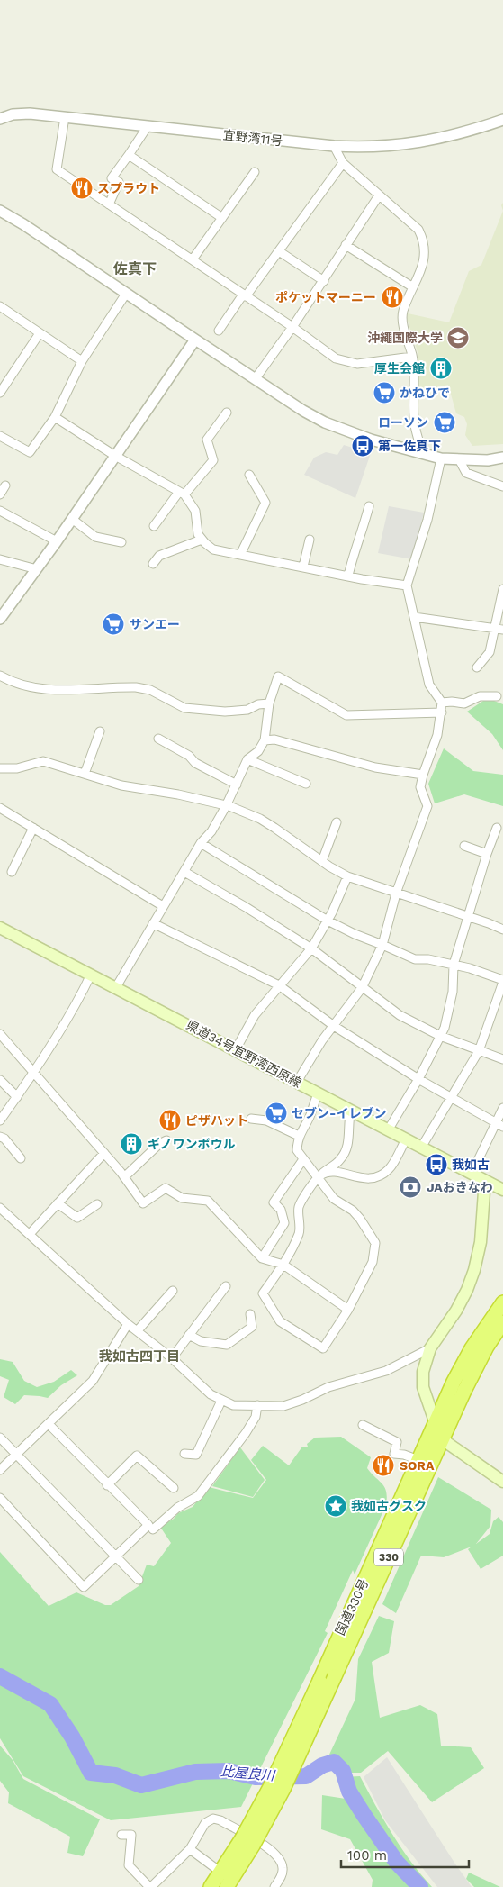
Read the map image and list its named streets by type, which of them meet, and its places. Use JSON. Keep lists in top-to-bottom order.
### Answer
{
  "streets": {
    "highway": ["330", "国道330号"],
    "main road": ["県道34号宜野湾西原線"],
    "street": ["宜野湾11号"]
  },
  "districts": ["佐真下", "我如古四丁目"],
  "water": ["比屋良川"],
  "places": {
    "restaurant": [
      "スプラウト",
      "ポケットマーニー",
      "ピザハット",
      "SORA"
    ],
    "school or university": ["沖繩国際大学"],
    "building": ["厚生会館", "ギノワンボウル"],
    "supermarket": [
      "かねひで",
      "ローソン",
      "サンエー",
      "セブン-イレブン"
    ],
    "bus stop": ["第一佐真下", "我如古"],
    "bank": ["JAおきなわ"],
    "place": ["我如古グスク"]
  },
  "scale_bar": "100 m"
}
